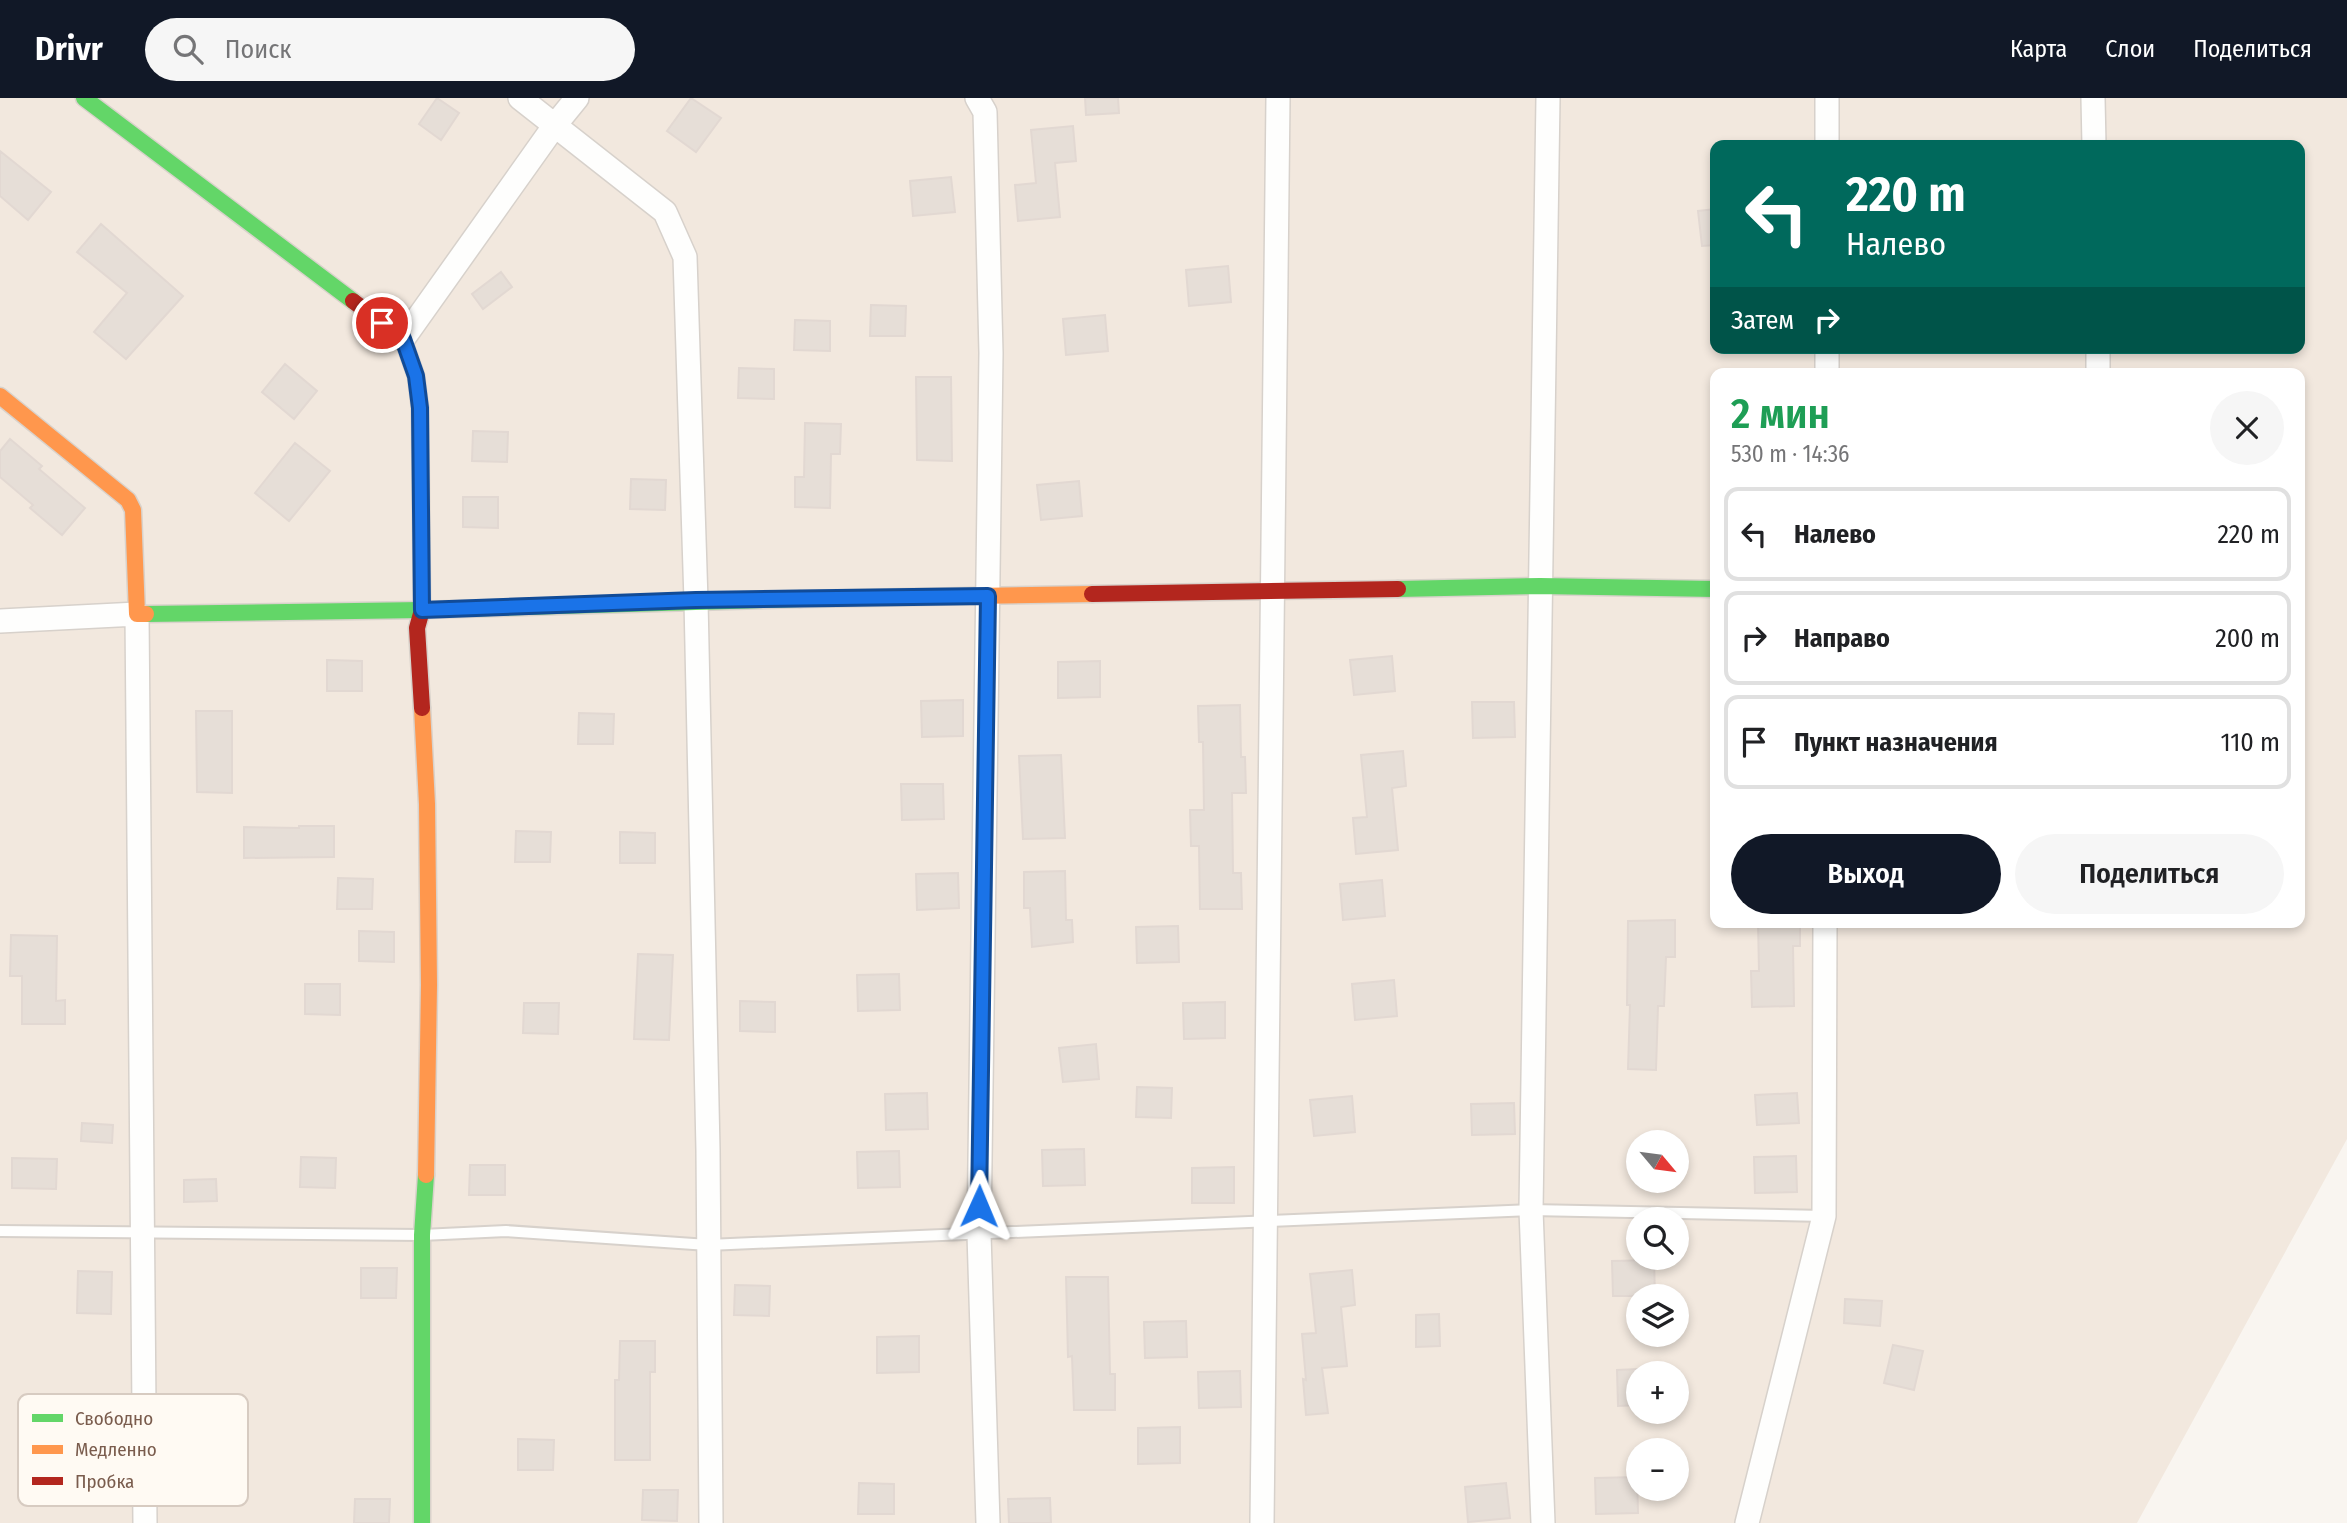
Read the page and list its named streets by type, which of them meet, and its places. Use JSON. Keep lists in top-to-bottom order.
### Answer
{
  "legend": ["Свободно", "Медленно", "Пробка"],
  "north": "bottom right",
  "page": {
    "header": "Drivr",
    "search": "Поиск",
    "nav": ["Карта", "Слои", "Поделиться"],
    "turn": ["220 m", "Налево"],
    "then": "Затем",
    "heading": ["2 мин", "530 m · 14:36"],
    "list": [
      {
        "name": "Налево",
        "value": "220 m"
      },
      {
        "name": "Направо",
        "value": "200 m"
      },
      {
        "name": "Пункт назначения",
        "value": "110 m"
      }
    ],
    "buttons": ["Выход", "Поделиться"],
    "map_buttons": ["+", "−"]
  }
}
